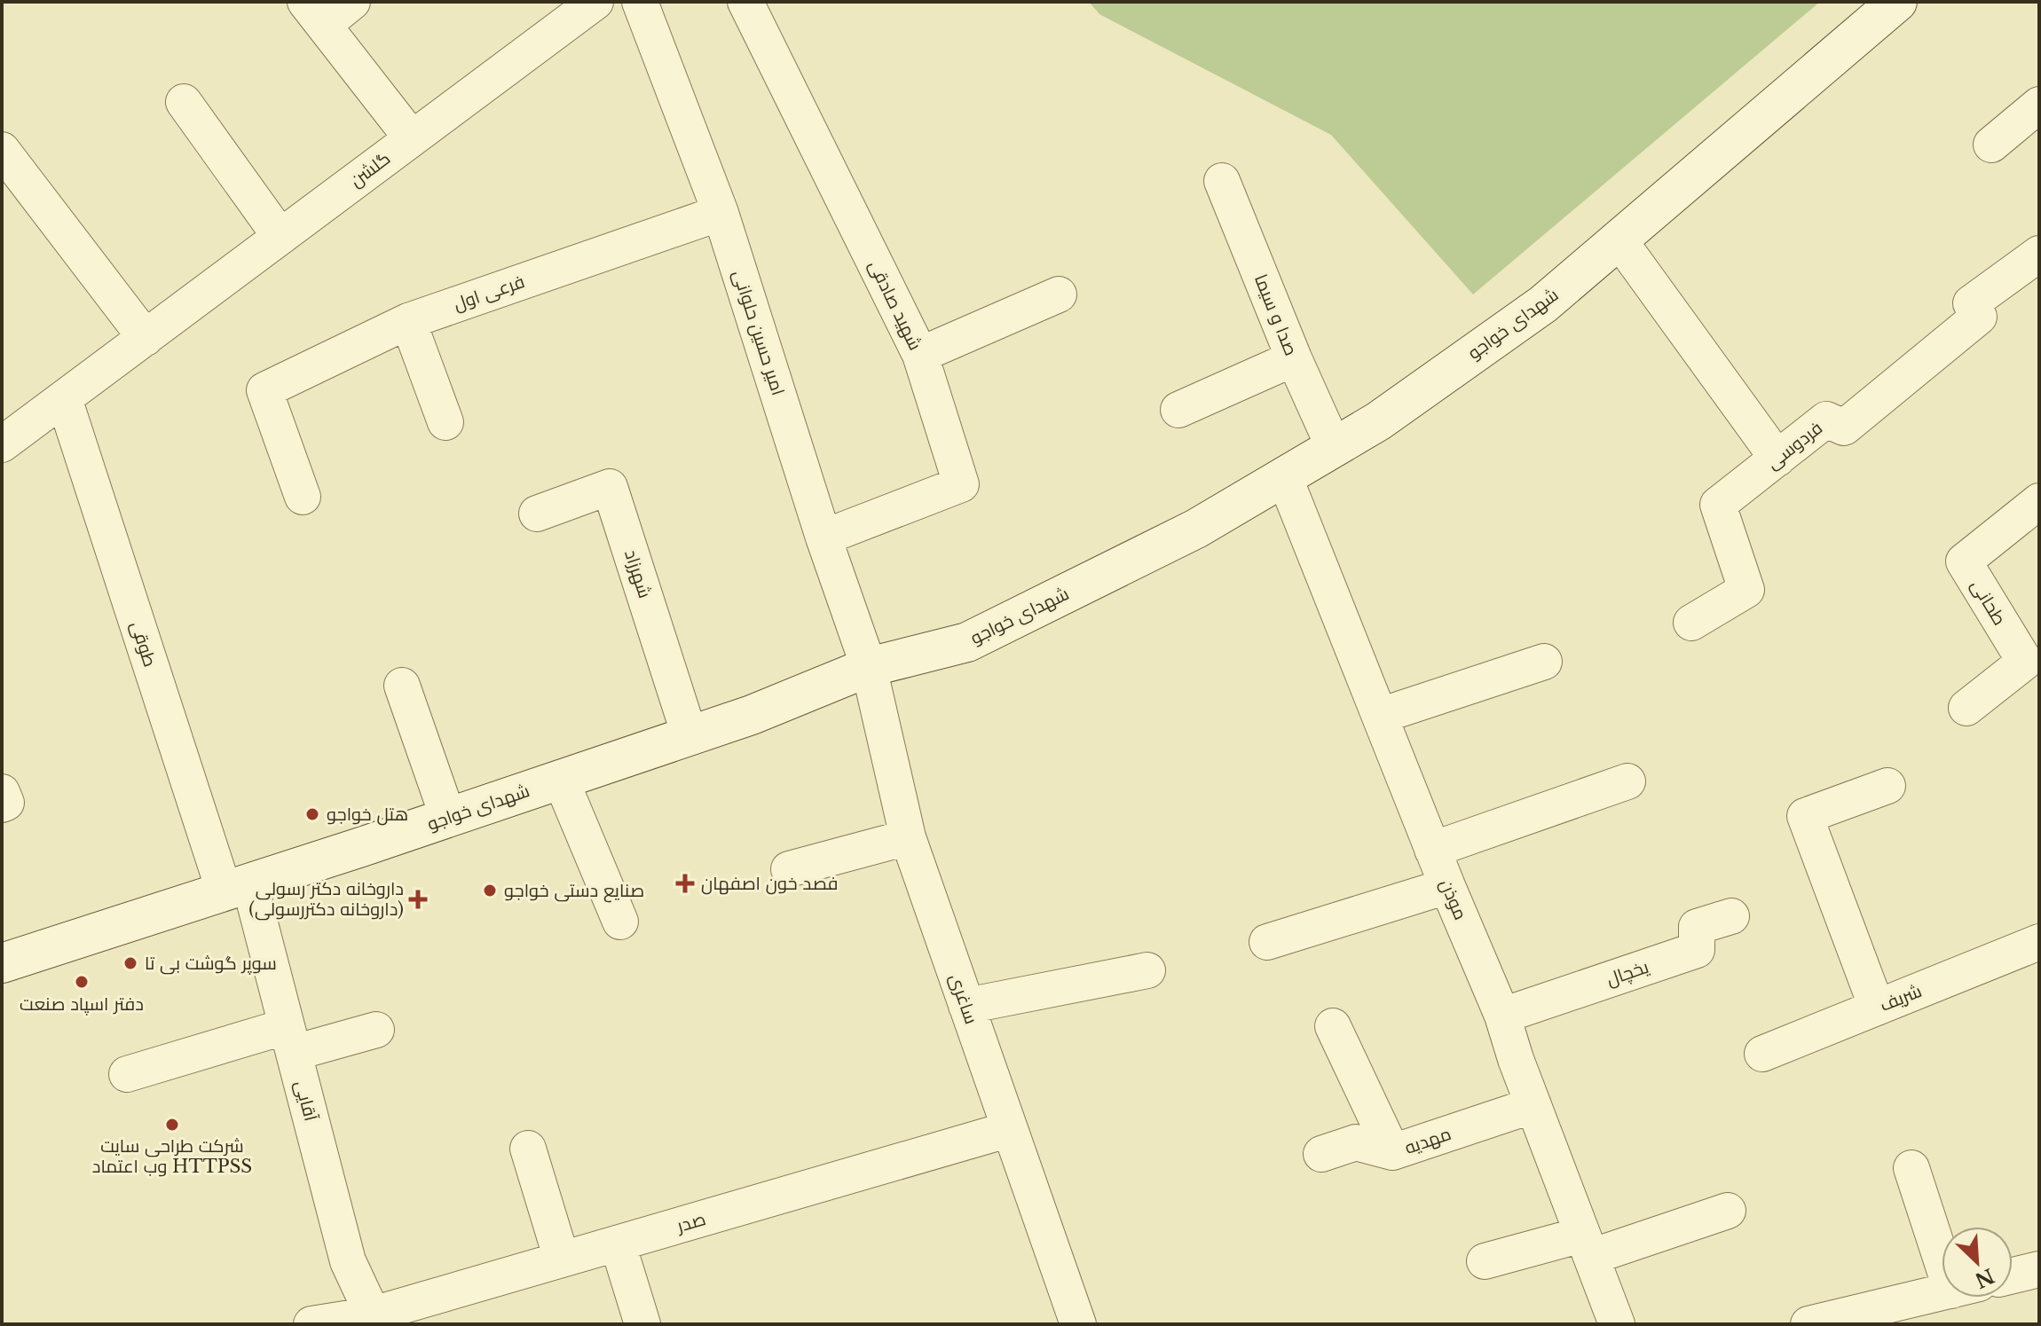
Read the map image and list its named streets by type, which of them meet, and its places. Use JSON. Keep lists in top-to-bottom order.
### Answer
{
  "streets": {
    "main road": ["شهدای خواجو"],
    "street": [
      "گلشن",
      "فرعی اول",
      "شهید صادقی",
      "صدا و سیما",
      "امیر حسین حلوانی",
      "فردوسی",
      "شهرزاد",
      "طحانی",
      "طوقی",
      "موذن",
      "یخچال",
      "شریف",
      "ساغری",
      "آقایی",
      "مهدیه",
      "صدر"
    ]
  },
  "crossings": [
    ["گلشن", "طوقی"],
    ["فرعی اول", "امیر حسین حلوانی"],
    ["شهید صادقی", "امیر حسین حلوانی"],
    ["صدا و سیما", "شهدای خواجو"],
    ["شهدای خواجو", "امیر حسین حلوانی"],
    ["شهدای خواجو", "شهرزاد"],
    ["شهدای خواجو", "طوقی"],
    ["شهدای خواجو", "موذن"],
    ["شهدای خواجو", "ساغری"],
    ["شهدای خواجو", "آقایی"],
    ["امیر حسین حلوانی", "ساغری"],
    ["طوقی", "آقایی"],
    ["موذن", "یخچال"],
    ["موذن", "مهدیه"],
    ["ساغری", "صدر"],
    ["آقایی", "صدر"]
  ],
  "places": {
    "other": [
      "هتل خواجو",
      "صنایع دستی خواجو",
      "سوپر گوشت بی تا",
      "دفتر اسپاد صنعت",
      "شرکت طراحی سایت وب اعتماد HTTPSS"
    ],
    "health": ["فصد خون اصفهان", "داروخانه دکتر رسولی (داروخانه دکتررسولی)"]
  },
  "north": "bottom right"
}
